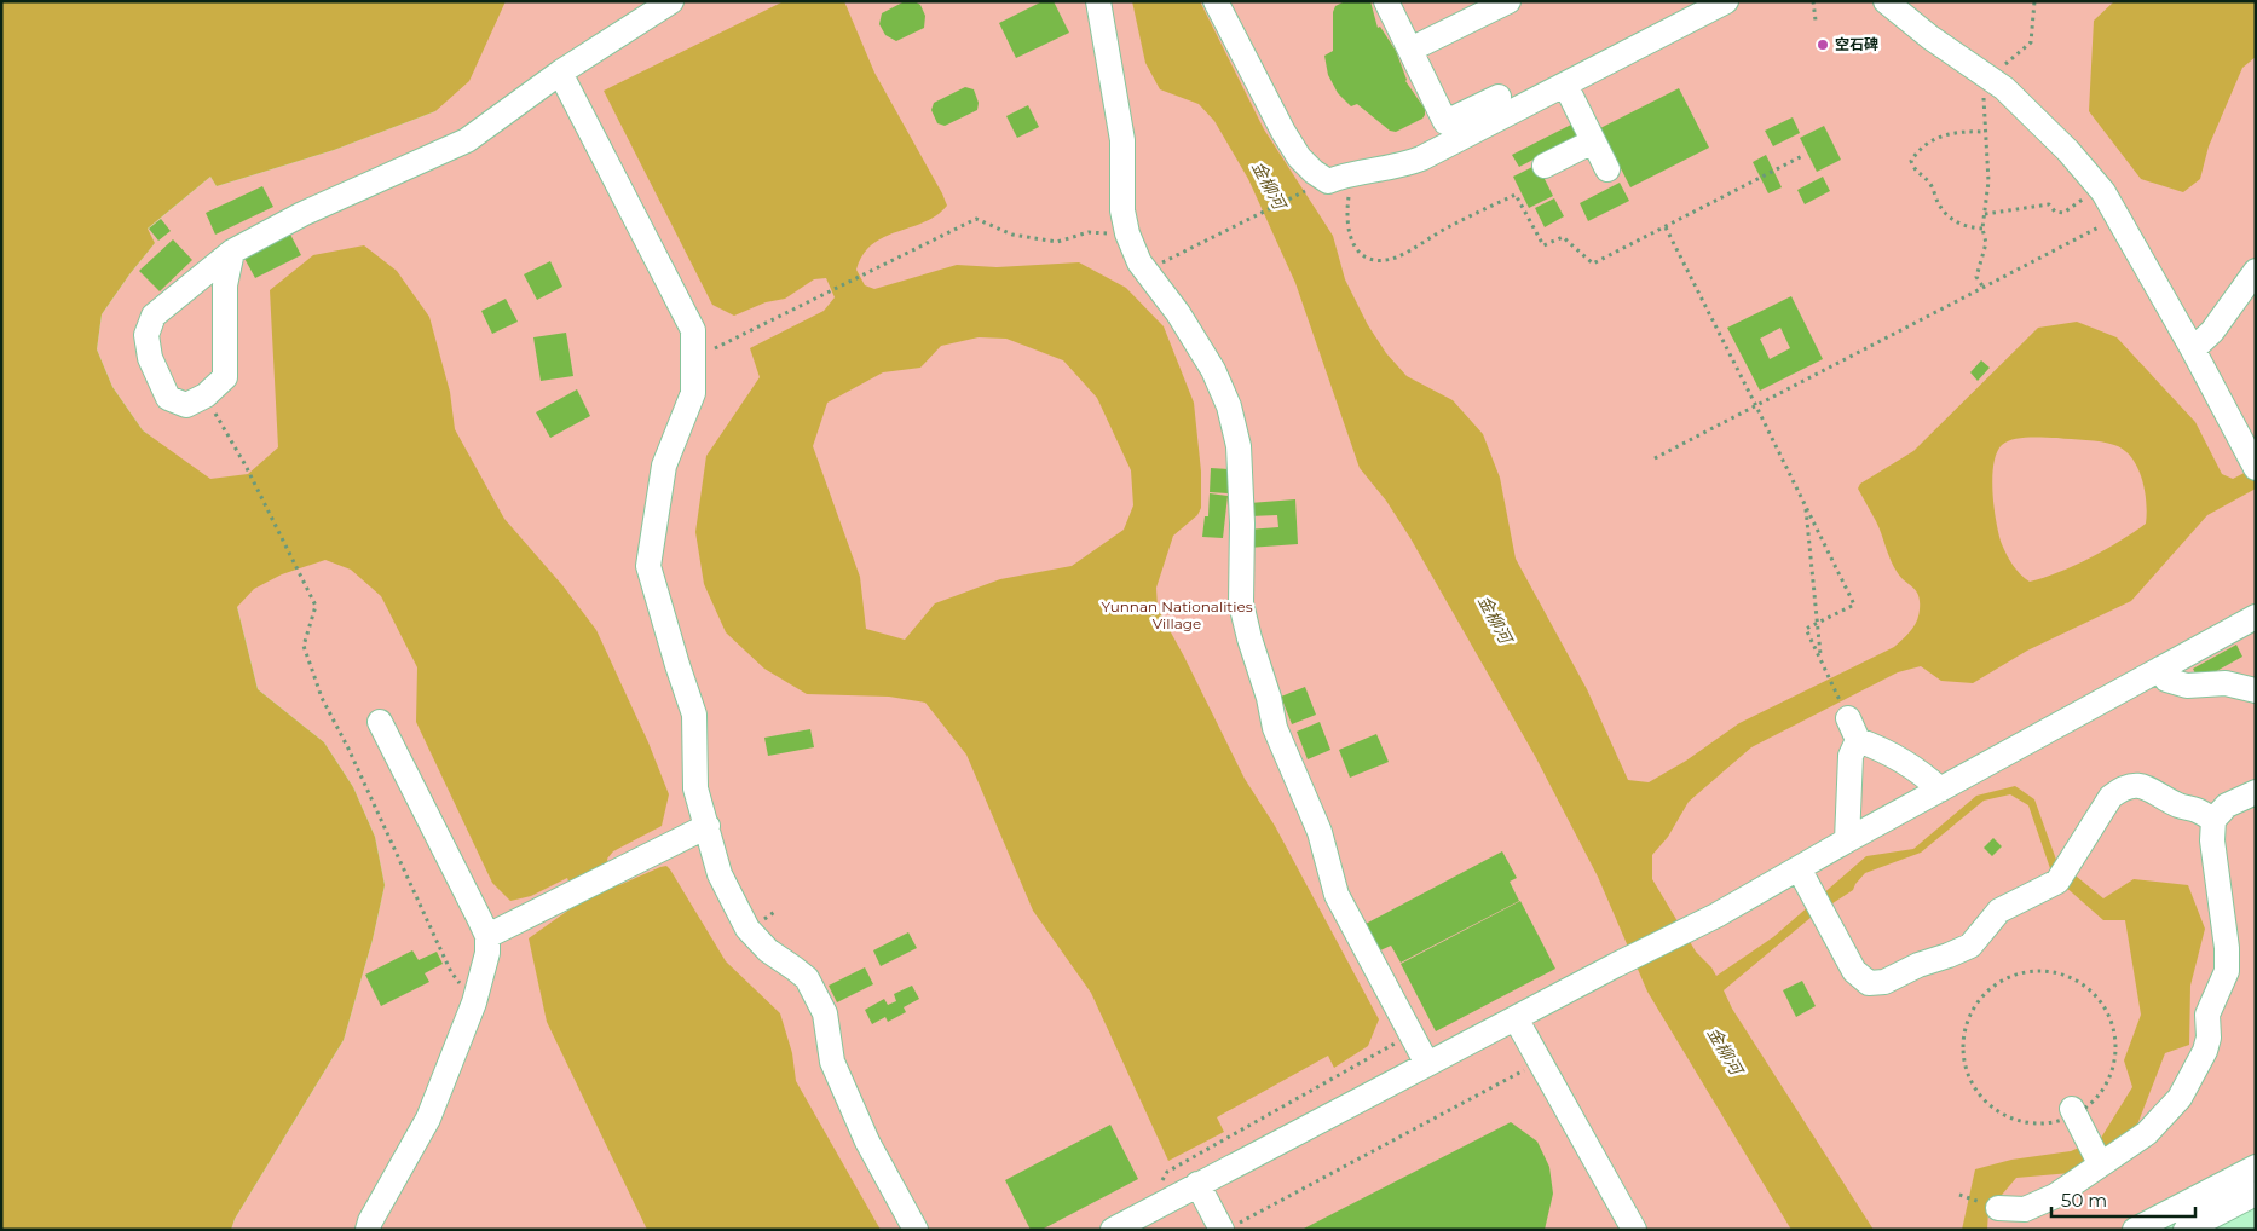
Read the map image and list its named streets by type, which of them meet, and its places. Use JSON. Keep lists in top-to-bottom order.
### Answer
{
  "water": ["金柳河"],
  "parks": ["Yunnan Nationalities Village"],
  "places": ["空石碑"],
  "scale_bar": "50 m"
}
